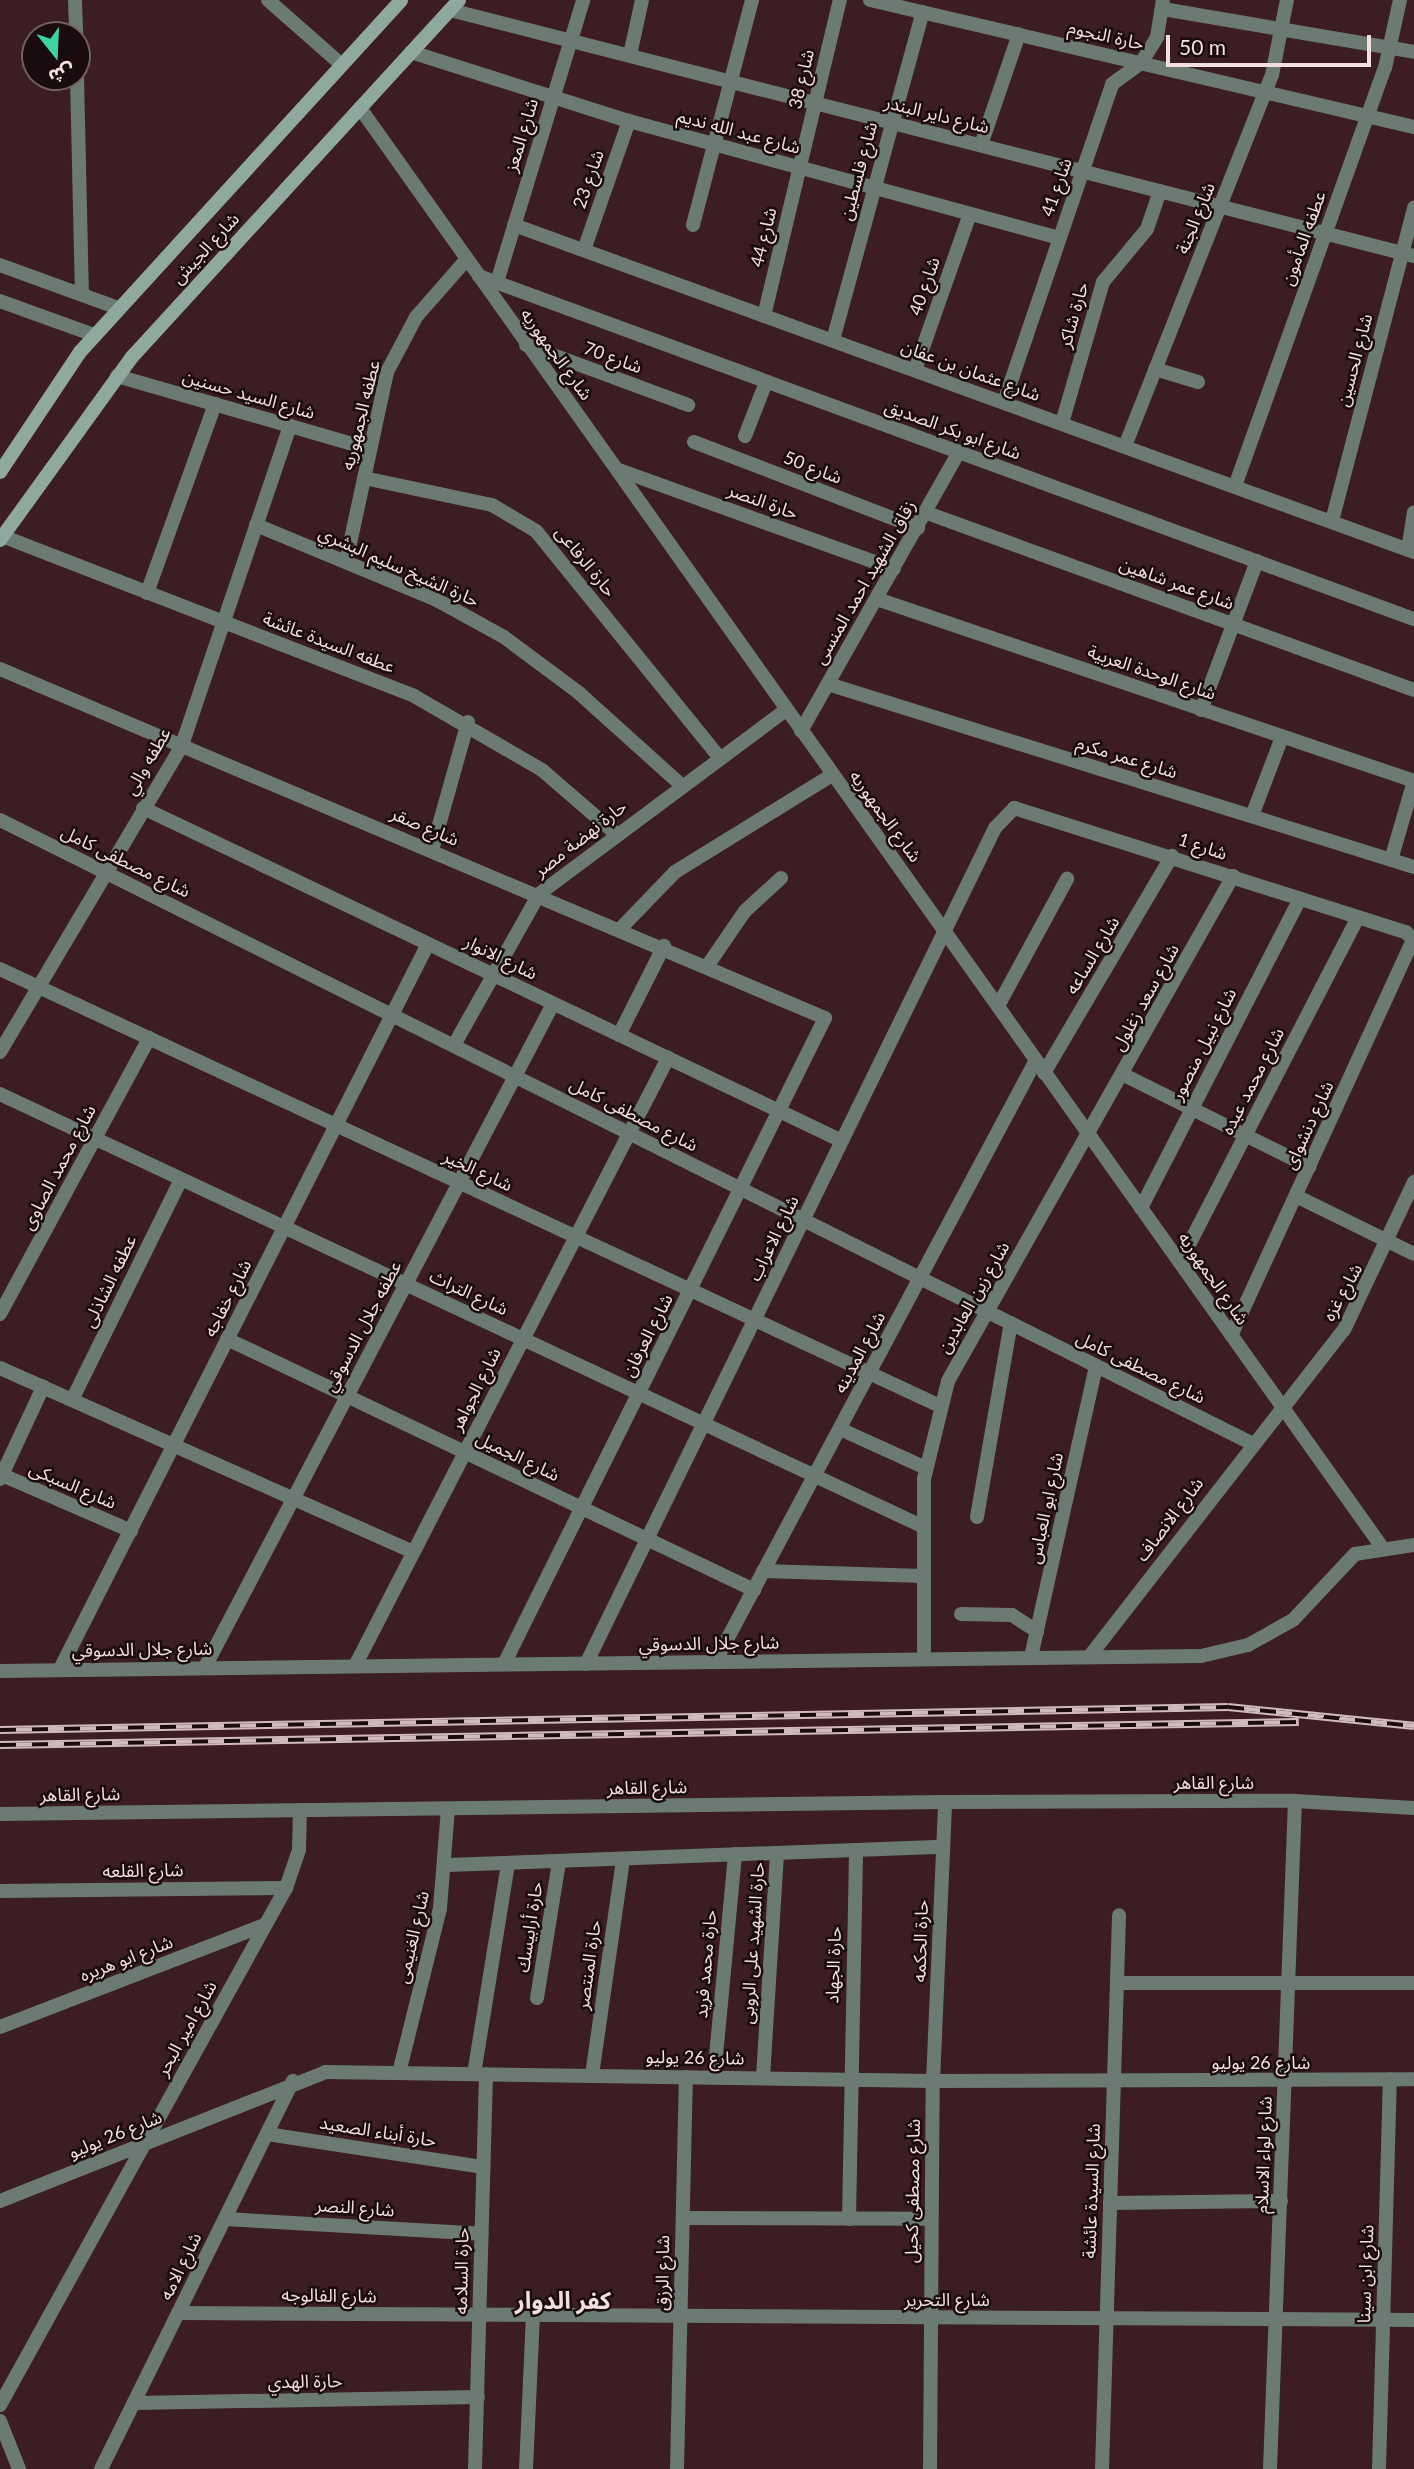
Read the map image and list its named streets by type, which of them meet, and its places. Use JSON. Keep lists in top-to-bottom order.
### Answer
{
  "streets": {
    "main road": ["شارع الجيش"],
    "street": [
      "حارة النجوم",
      "شارع 38",
      "شارع داير البندر",
      "شارع عبد الله نديم",
      "شارع المعز",
      "شارع فلسطين",
      "شارع 23",
      "شارع 41",
      "شارع الجنة",
      "شارع 44",
      "عطفه المأمون",
      "شارع 40",
      "حارة شاكر",
      "شارع الجمهوريه",
      "شارع 70",
      "شارع الحسين",
      "شارع عثمان بن عفان",
      "شارع السيد حسنين",
      "عطفه الجمهوريه",
      "شارع ابو بكر الصديق",
      "شارع 50",
      "حارة النصر",
      "حارة الرفاعى",
      "حارة الشيخ سليم البشري",
      "زقاق الشهيد احمد المنسى",
      "شارع عمر شاهين",
      "عطفه السيدة عائشة",
      "شارع الوحدة العربية",
      "شارع عمر مكرم",
      "عطفه والي",
      "شارع صقر",
      "حارة نهضة مصر",
      "شارع 1",
      "شارع مصطفى كامل",
      "شارع الساعه",
      "شارع الانوار",
      "شارع سعد زغلول",
      "شارع نبيل منصور",
      "شارع محمد عبده",
      "شارع دنشواى",
      "شارع محمد الصاوى",
      "شارع الخير",
      "شارع الاعراب",
      "عطفه الشاذلى",
      "شارع التراث",
      "شارع غزه",
      "شارع زين العابدين",
      "شارع خفاجه",
      "عطفه جلال الدسوقي",
      "شارع العرفان",
      "شارع المدينه",
      "شارع الجواهر",
      "شارع الجميل",
      "شارع السبكى",
      "شارع ابو العباس",
      "شارع الانصاف",
      "شارع جلال الدسوقي",
      "شارع القاهر",
      "شارع القلعه",
      "حارة أرابيسك",
      "شارع الغنيمى",
      "حارة الحكمه",
      "حارة الشهيد على الروبى",
      "شارع ابو هريره",
      "حارة محمد فريد",
      "حارة المنتصر",
      "حارة الجهاد",
      "شارع امير البحر",
      "شارع 26 يوليو",
      "حارة أبناء الصعيد",
      "شارع لواء الاسلام",
      "شارع مصطفى كحيل",
      "شارع السيدة عائشة",
      "شارع النصر",
      "شارع الامه",
      "حارة السلامه",
      "شارع الرزق",
      "شارع ابن سينا",
      "شارع الفالوجه",
      "شارع التحرير",
      "حارة الهدي"
    ]
  },
  "crossings": [
    ["حارة النجوم", "شارع فلسطين"],
    ["حارة النجوم", "شارع 41"],
    ["حارة النجوم", "شارع الجنة"],
    ["حارة النجوم", "عطفه المأمون"],
    ["شارع 38", "شارع داير البندر"],
    ["شارع 38", "شارع عبد الله نديم"],
    ["شارع 38", "شارع 44"],
    ["شارع داير البندر", "شارع المعز"],
    ["شارع داير البندر", "شارع فلسطين"],
    ["شارع داير البندر", "شارع 41"],
    ["شارع داير البندر", "شارع الجنة"],
    ["شارع داير البندر", "عطفه المأمون"],
    ["شارع داير البندر", "شارع الجيش"],
    ["شارع داير البندر", "حارة شاكر"],
    ["شارع داير البندر", "شارع الحسين"],
    ["شارع عبد الله نديم", "شارع المعز"],
    ["شارع عبد الله نديم", "شارع فلسطين"],
    ["شارع عبد الله نديم", "شارع 23"],
    ["شارع عبد الله نديم", "شارع 41"],
    ["شارع عبد الله نديم", "شارع 44"],
    ["شارع عبد الله نديم", "شارع الجيش"],
    ["شارع عبد الله نديم", "شارع 40"],
    ["شارع المعز", "شارع عثمان بن عفان"],
    ["شارع المعز", "شارع ابو بكر الصديق"],
    ["شارع فلسطين", "شارع عثمان بن عفان"],
    ["شارع 23", "شارع عثمان بن عفان"],
    ["شارع 41", "شارع عثمان بن عفان"],
    ["شارع الجنة", "شارع عثمان بن عفان"],
    ["شارع 44", "شارع عثمان بن عفان"],
    ["عطفه المأمون", "شارع عثمان بن عفان"],
    ["شارع الجيش", "شارع الجمهوريه"],
    ["شارع الجيش", "شارع السيد حسنين"],
    ["شارع الجيش", "عطفه السيدة عائشة"],
    ["شارع 40", "شارع عثمان بن عفان"],
    ["حارة شاكر", "شارع عثمان بن عفان"],
    ["شارع الجمهوريه", "شارع 70"],
    ["شارع الجمهوريه", "عطفه الجمهوريه"],
    ["شارع الجمهوريه", "شارع ابو بكر الصديق"],
    ["شارع الجمهوريه", "حارة النصر"],
    ["شارع الجمهوريه", "زقاق الشهيد احمد المنسى"],
    ["شارع الجمهوريه", "حارة نهضة مصر"],
    ["شارع الجمهوريه", "شارع الساعه"],
    ["شارع الجمهوريه", "شارع سعد زغلول"],
    ["شارع الجمهوريه", "شارع نبيل منصور"],
    ["شارع الجمهوريه", "شارع محمد عبده"],
    ["شارع الجمهوريه", "شارع دنشواى"],
    ["شارع الجمهوريه", "شارع الاعراب"],
    ["شارع الجمهوريه", "شارع غزه"],
    ["شارع الجمهوريه", "شارع زين العابدين"],
    ["شارع الجمهوريه", "شارع المدينه"],
    ["شارع الجمهوريه", "شارع الانصاف"],
    ["شارع الجمهوريه", "شارع جلال الدسوقي"],
    ["شارع الحسين", "شارع عثمان بن عفان"],
    ["شارع السيد حسنين", "عطفه الجمهوريه"],
    ["شارع السيد حسنين", "عطفه والي"],
    ["عطفه الجمهوريه", "حارة الرفاعى"],
    ["عطفه الجمهوريه", "حارة الشيخ سليم البشري"],
    ["شارع ابو بكر الصديق", "زقاق الشهيد احمد المنسى"],
    ["شارع 50", "زقاق الشهيد احمد المنسى"],
    ["حارة النصر", "زقاق الشهيد احمد المنسى"],
    ["حارة الرفاعى", "حارة نهضة مصر"],
    ["حارة الشيخ سليم البشري", "عطفه والي"],
    ["حارة الشيخ سليم البشري", "حارة نهضة مصر"],
    ["زقاق الشهيد احمد المنسى", "شارع عمر شاهين"],
    ["زقاق الشهيد احمد المنسى", "شارع الوحدة العربية"],
    ["زقاق الشهيد احمد المنسى", "شارع عمر مكرم"],
    ["عطفه السيدة عائشة", "عطفه والي"],
    ["عطفه السيدة عائشة", "حارة نهضة مصر"],
    ["عطفه والي", "شارع صقر"],
    ["عطفه والي", "شارع مصطفى كامل"],
    ["عطفه والي", "شارع الانوار"],
    ["عطفه والي", "شارع الخير"],
    ["شارع صقر", "حارة نهضة مصر"],
    ["شارع صقر", "شارع العرفان"],
    ["حارة نهضة مصر", "شارع مصطفى كامل"],
    ["حارة نهضة مصر", "شارع الانوار"],
    ["شارع 1", "شارع الساعه"],
    ["شارع 1", "شارع سعد زغلول"],
    ["شارع 1", "شارع نبيل منصور"],
    ["شارع 1", "شارع محمد عبده"],
    ["شارع 1", "شارع دنشواى"],
    ["شارع 1", "شارع الاعراب"],
    ["شارع مصطفى كامل", "شارع الاعراب"],
    ["شارع مصطفى كامل", "شارع زين العابدين"],
    ["شارع مصطفى كامل", "شارع خفاجه"],
    ["شارع مصطفى كامل", "عطفه جلال الدسوقي"],
    ["شارع مصطفى كامل", "شارع العرفان"],
    ["شارع مصطفى كامل", "شارع المدينه"],
    ["شارع مصطفى كامل", "شارع الجواهر"],
    ["شارع مصطفى كامل", "شارع ابو العباس"],
    ["شارع مصطفى كامل", "شارع الانصاف"],
    ["شارع الانوار", "شارع الاعراب"],
    ["شارع الانوار", "شارع خفاجه"],
    ["شارع الانوار", "عطفه جلال الدسوقي"],
    ["شارع الانوار", "شارع العرفان"],
    ["شارع الانوار", "شارع الجواهر"],
    ["شارع سعد زغلول", "شارع زين العابدين"],
    ["شارع محمد الصاوى", "شارع الخير"],
    ["شارع محمد الصاوى", "شارع التراث"],
    ["شارع الخير", "شارع الاعراب"],
    ["شارع الخير", "شارع زين العابدين"],
    ["شارع الخير", "شارع خفاجه"],
    ["شارع الخير", "عطفه جلال الدسوقي"],
    ["شارع الخير", "شارع العرفان"],
    ["شارع الخير", "شارع المدينه"],
    ["شارع الخير", "شارع الجواهر"],
    ["شارع الاعراب", "شارع التراث"],
    ["شارع الاعراب", "شارع الجميل"],
    ["شارع الاعراب", "شارع جلال الدسوقي"],
    ["عطفه الشاذلى", "شارع التراث"],
    ["شارع التراث", "شارع زين العابدين"],
    ["شارع التراث", "شارع خفاجه"],
    ["شارع التراث", "عطفه جلال الدسوقي"],
    ["شارع التراث", "شارع العرفان"],
    ["شارع التراث", "شارع المدينه"],
    ["شارع التراث", "شارع الجواهر"],
    ["شارع غزه", "شارع الانصاف"],
    ["شارع زين العابدين", "شارع جلال الدسوقي"],
    ["شارع خفاجه", "شارع الجميل"],
    ["شارع خفاجه", "شارع السبكى"],
    ["شارع خفاجه", "شارع جلال الدسوقي"],
    ["عطفه جلال الدسوقي", "شارع الجميل"],
    ["عطفه جلال الدسوقي", "شارع جلال الدسوقي"],
    ["شارع العرفان", "شارع الجميل"],
    ["شارع العرفان", "شارع جلال الدسوقي"],
    ["شارع المدينه", "شارع الجميل"],
    ["شارع المدينه", "شارع جلال الدسوقي"],
    ["شارع الجواهر", "شارع الجميل"],
    ["شارع الجواهر", "شارع جلال الدسوقي"],
    ["شارع ابو العباس", "شارع جلال الدسوقي"],
    ["شارع الانصاف", "شارع جلال الدسوقي"],
    ["شارع القاهر", "شارع الغنيمى"],
    ["شارع القاهر", "حارة الحكمه"],
    ["شارع القاهر", "شارع امير البحر"],
    ["شارع القاهر", "شارع لواء الاسلام"],
    ["شارع القلعه", "شارع امير البحر"],
    ["شارع الغنيمى", "شارع 26 يوليو"],
    ["حارة الحكمه", "شارع 26 يوليو"],
    ["حارة الحكمه", "شارع مصطفى كحيل"],
    ["حارة الشهيد على الروبى", "شارع 26 يوليو"],
    ["شارع ابو هريره", "شارع امير البحر"],
    ["حارة محمد فريد", "شارع 26 يوليو"],
    ["حارة المنتصر", "شارع 26 يوليو"],
    ["حارة الجهاد", "شارع 26 يوليو"],
    ["شارع امير البحر", "شارع 26 يوليو"],
    ["شارع 26 يوليو", "شارع لواء الاسلام"],
    ["شارع 26 يوليو", "شارع مصطفى كحيل"],
    ["شارع 26 يوليو", "شارع السيدة عائشة"],
    ["شارع 26 يوليو", "شارع الامه"],
    ["شارع 26 يوليو", "حارة السلامه"],
    ["شارع 26 يوليو", "شارع الرزق"],
    ["شارع 26 يوليو", "شارع ابن سينا"],
    ["حارة أبناء الصعيد", "شارع الامه"],
    ["حارة أبناء الصعيد", "حارة السلامه"],
    ["شارع لواء الاسلام", "شارع التحرير"],
    ["شارع مصطفى كحيل", "شارع التحرير"],
    ["شارع السيدة عائشة", "شارع التحرير"],
    ["شارع النصر", "شارع الامه"],
    ["شارع النصر", "حارة السلامه"],
    ["شارع الامه", "شارع الفالوجه"],
    ["شارع الامه", "حارة الهدي"],
    ["حارة السلامه", "شارع الفالوجه"],
    ["حارة السلامه", "شارع التحرير"],
    ["حارة السلامه", "حارة الهدي"],
    ["شارع الرزق", "شارع التحرير"],
    ["شارع ابن سينا", "شارع التحرير"],
    ["شارع الفالوجه", "شارع التحرير"]
  ],
  "districts": ["كفر الدوار"],
  "scale_bar": "50 m",
  "north": "bottom"
}
